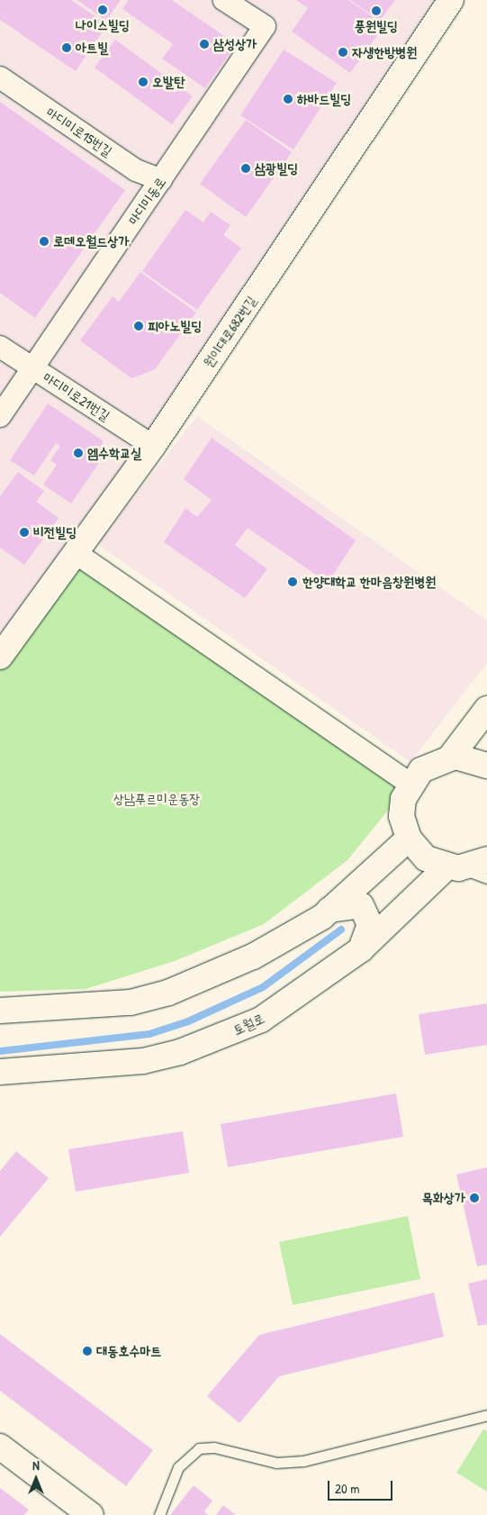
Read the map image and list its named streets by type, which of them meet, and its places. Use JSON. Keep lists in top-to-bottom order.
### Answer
{
  "streets": {
    "street": [
      "마디미로15번길",
      "마디미동로",
      "원이대로682번길",
      "마디미로21번길",
      "토월로"
    ]
  },
  "crossings": [
    ["마디미로15번길", "마디미동로"],
    ["마디미동로", "마디미로21번길"],
    ["원이대로682번길", "마디미로21번길"]
  ],
  "parks": ["상남푸르미운동장"],
  "places": [
    "나이스빌딩",
    "풍원빌딩",
    "삼성상가",
    "아트빌",
    "자생한방병원",
    "오발탄",
    "하바드빌딩",
    "삼광빌딩",
    "로데오월드상가",
    "피아노빌딩",
    "엠수학교실",
    "비전빌딩",
    "한양대학교 한마음창원병원",
    "목화상가",
    "대동호수마트"
  ],
  "scale_bar": "20 m",
  "north": "top"
}
